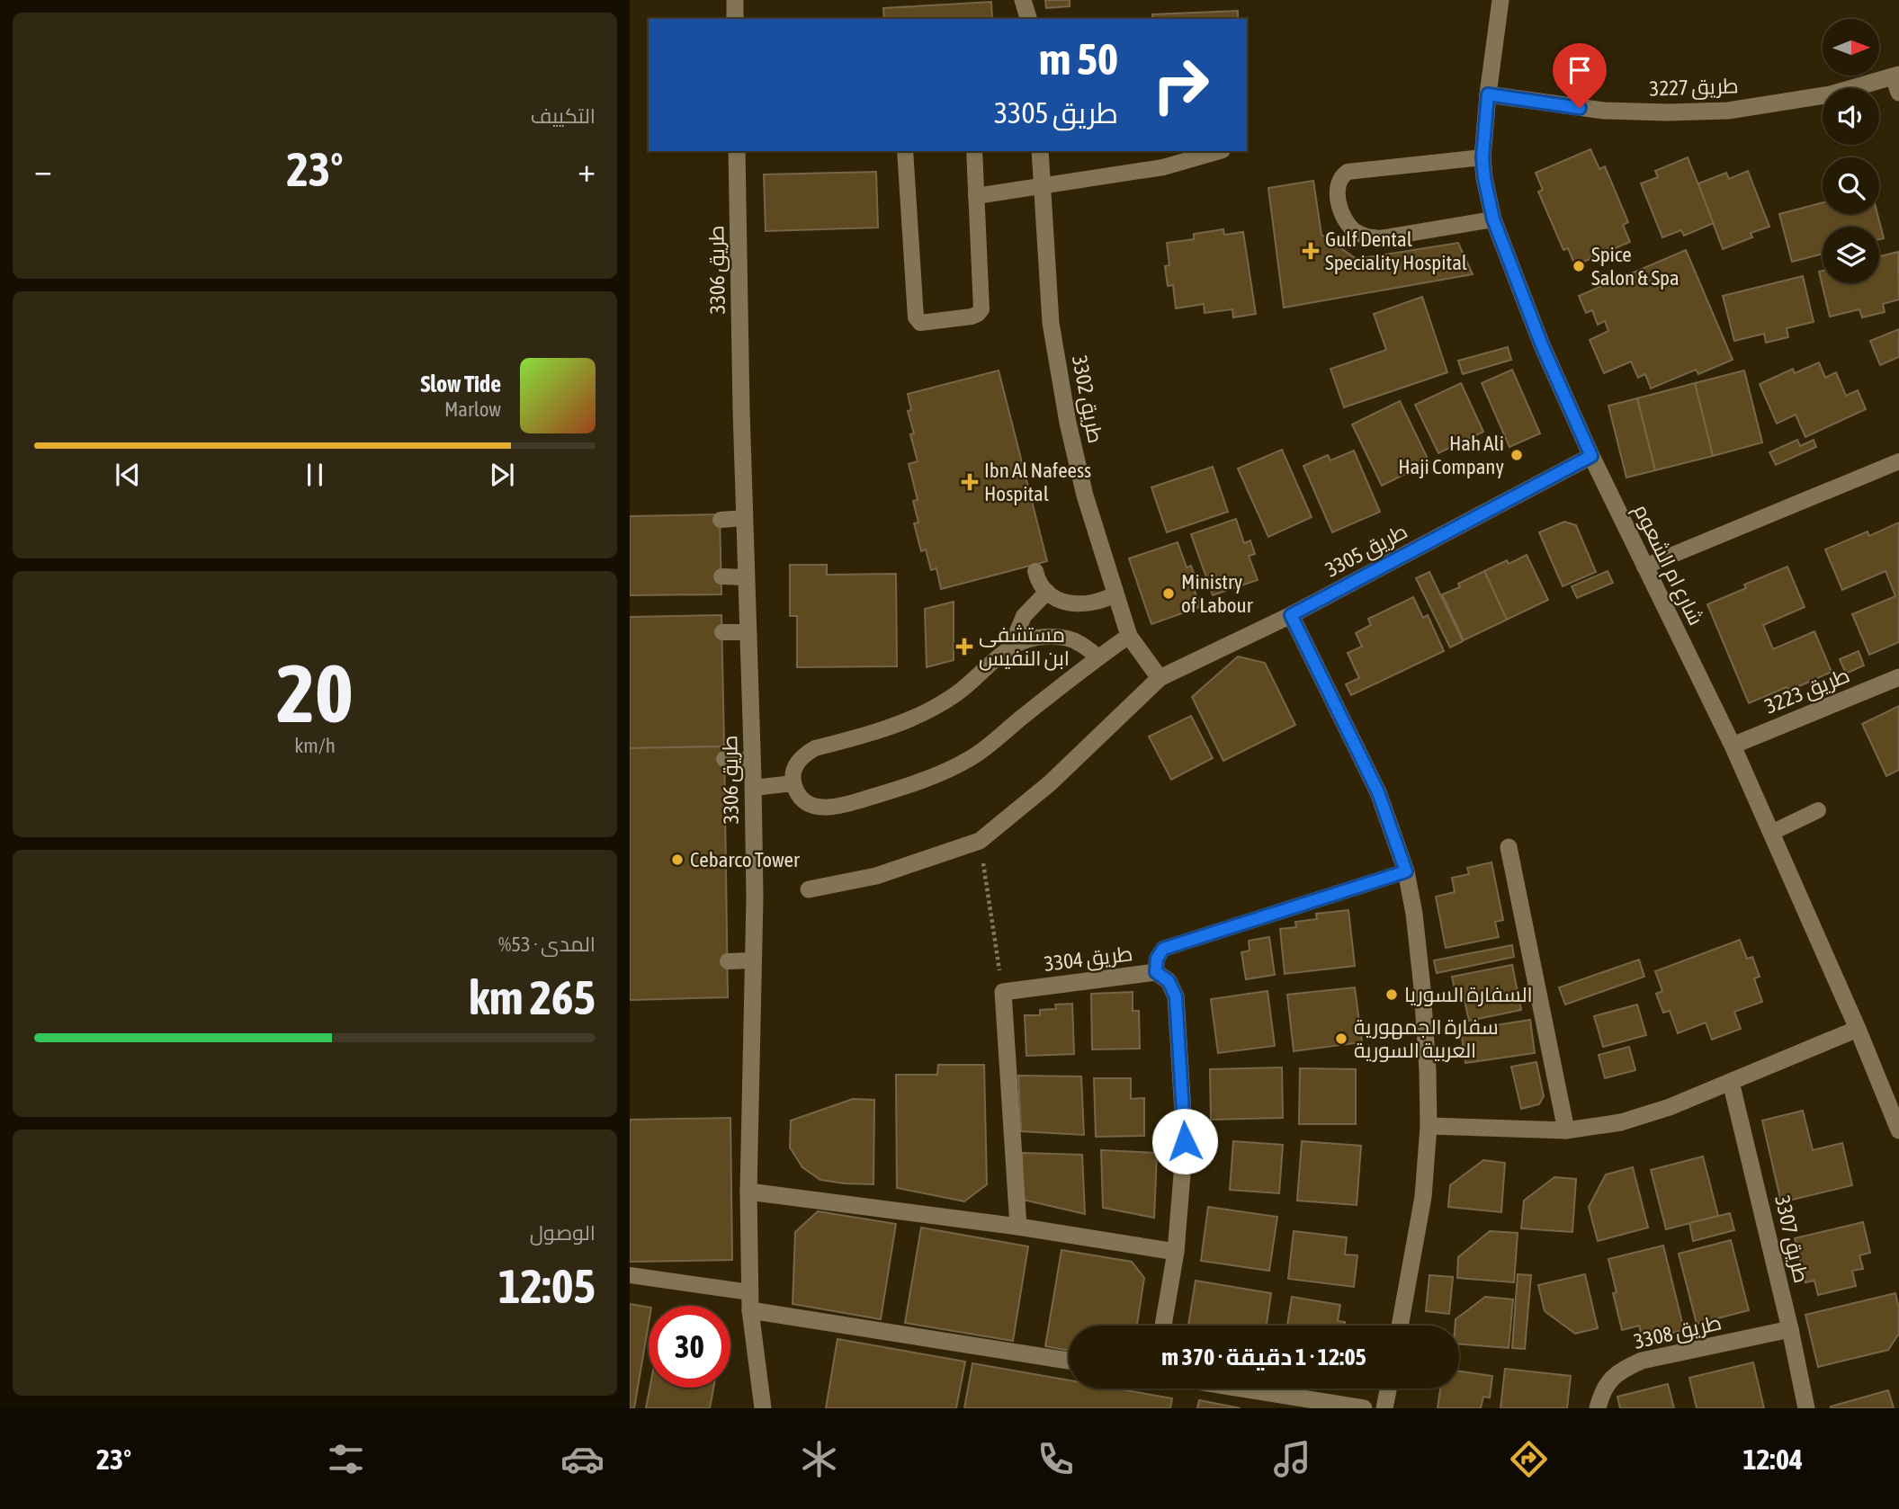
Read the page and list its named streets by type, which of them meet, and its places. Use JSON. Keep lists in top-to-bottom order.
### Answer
{
  "streets": {
    "street": [
      "طريق 3227",
      "طريق 3306",
      "طريق 3302",
      "طريق 3305",
      "شارع ام الشعوم",
      "طريق 3223",
      "طريق 3304",
      "طريق 3307",
      "طريق 3308"
    ]
  },
  "crossings": [
    ["طريق 3227", "شارع ام الشعوم"],
    ["طريق 3302", "طريق 3305"],
    ["طريق 3305", "شارع ام الشعوم"],
    ["شارع ام الشعوم", "طريق 3223"],
    ["طريق 3307", "طريق 3308"]
  ],
  "places": {
    "health": ["Gulf Dental Speciality Hospital", "Ibn Al Nafeess Hospital", "مستشفى ابن النفيس"],
    "other": [
      "Spice Salon & Spa",
      "Hah Ali Haji Company",
      "Ministry of Labour",
      "Cebarco Tower",
      "السفارة السوريا",
      "سفارة الجمهورية العربية السورية"
    ]
  },
  "north": "right",
  "page": {
    "tile": [
      "التكييف",
      ["20", "km/h"],
      ["المدى · 53%", "265 km"],
      ["الوصول", "12:05"]
    ],
    "turn": ["50 m", "طريق 3305"],
    "heat": ["−", "23°", "+"],
    "song": ["Slow Tide", "Marlow"],
    "limit": "30",
    "trip": "12:05 · 1 دقيقة · 370 m",
    "tabs": ["12:04", "23°"]
  }
}
